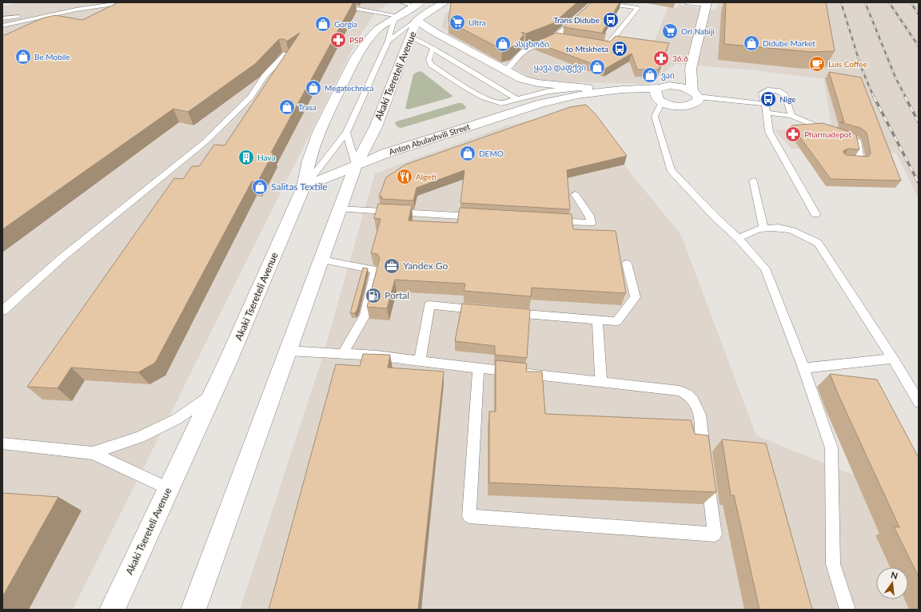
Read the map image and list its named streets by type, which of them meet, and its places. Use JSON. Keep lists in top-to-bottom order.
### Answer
{
  "streets": {
    "main road": ["Akaki Tsereteli Avenue", "Anton Abulashvili Street"]
  },
  "crossings": [
    ["Akaki Tsereteli Avenue", "Anton Abulashvili Street"]
  ],
  "places": {
    "bus stop": ["Trans Didube", "to Mtskheta", "Nige"],
    "supermarket": ["Ultra", "Ori Nabiji"],
    "shop": [
      "Gorgia",
      "Didube Market",
      "ასცხობი",
      "Be Mobile",
      "ყავა დაფქვი",
      "ვაი",
      "Megatechnica",
      "Trasa",
      "DEMO",
      "Salitas Textile"
    ],
    "pharmacy": ["PSP", "36.6", "Pharmadepot"],
    "cafe": ["Luis Coffee"],
    "building": ["Hava"],
    "restaurant": ["Algeti"],
    "office": ["Yandex Go"],
    "fuel station": ["Portal"]
  },
  "north": "top"
}
